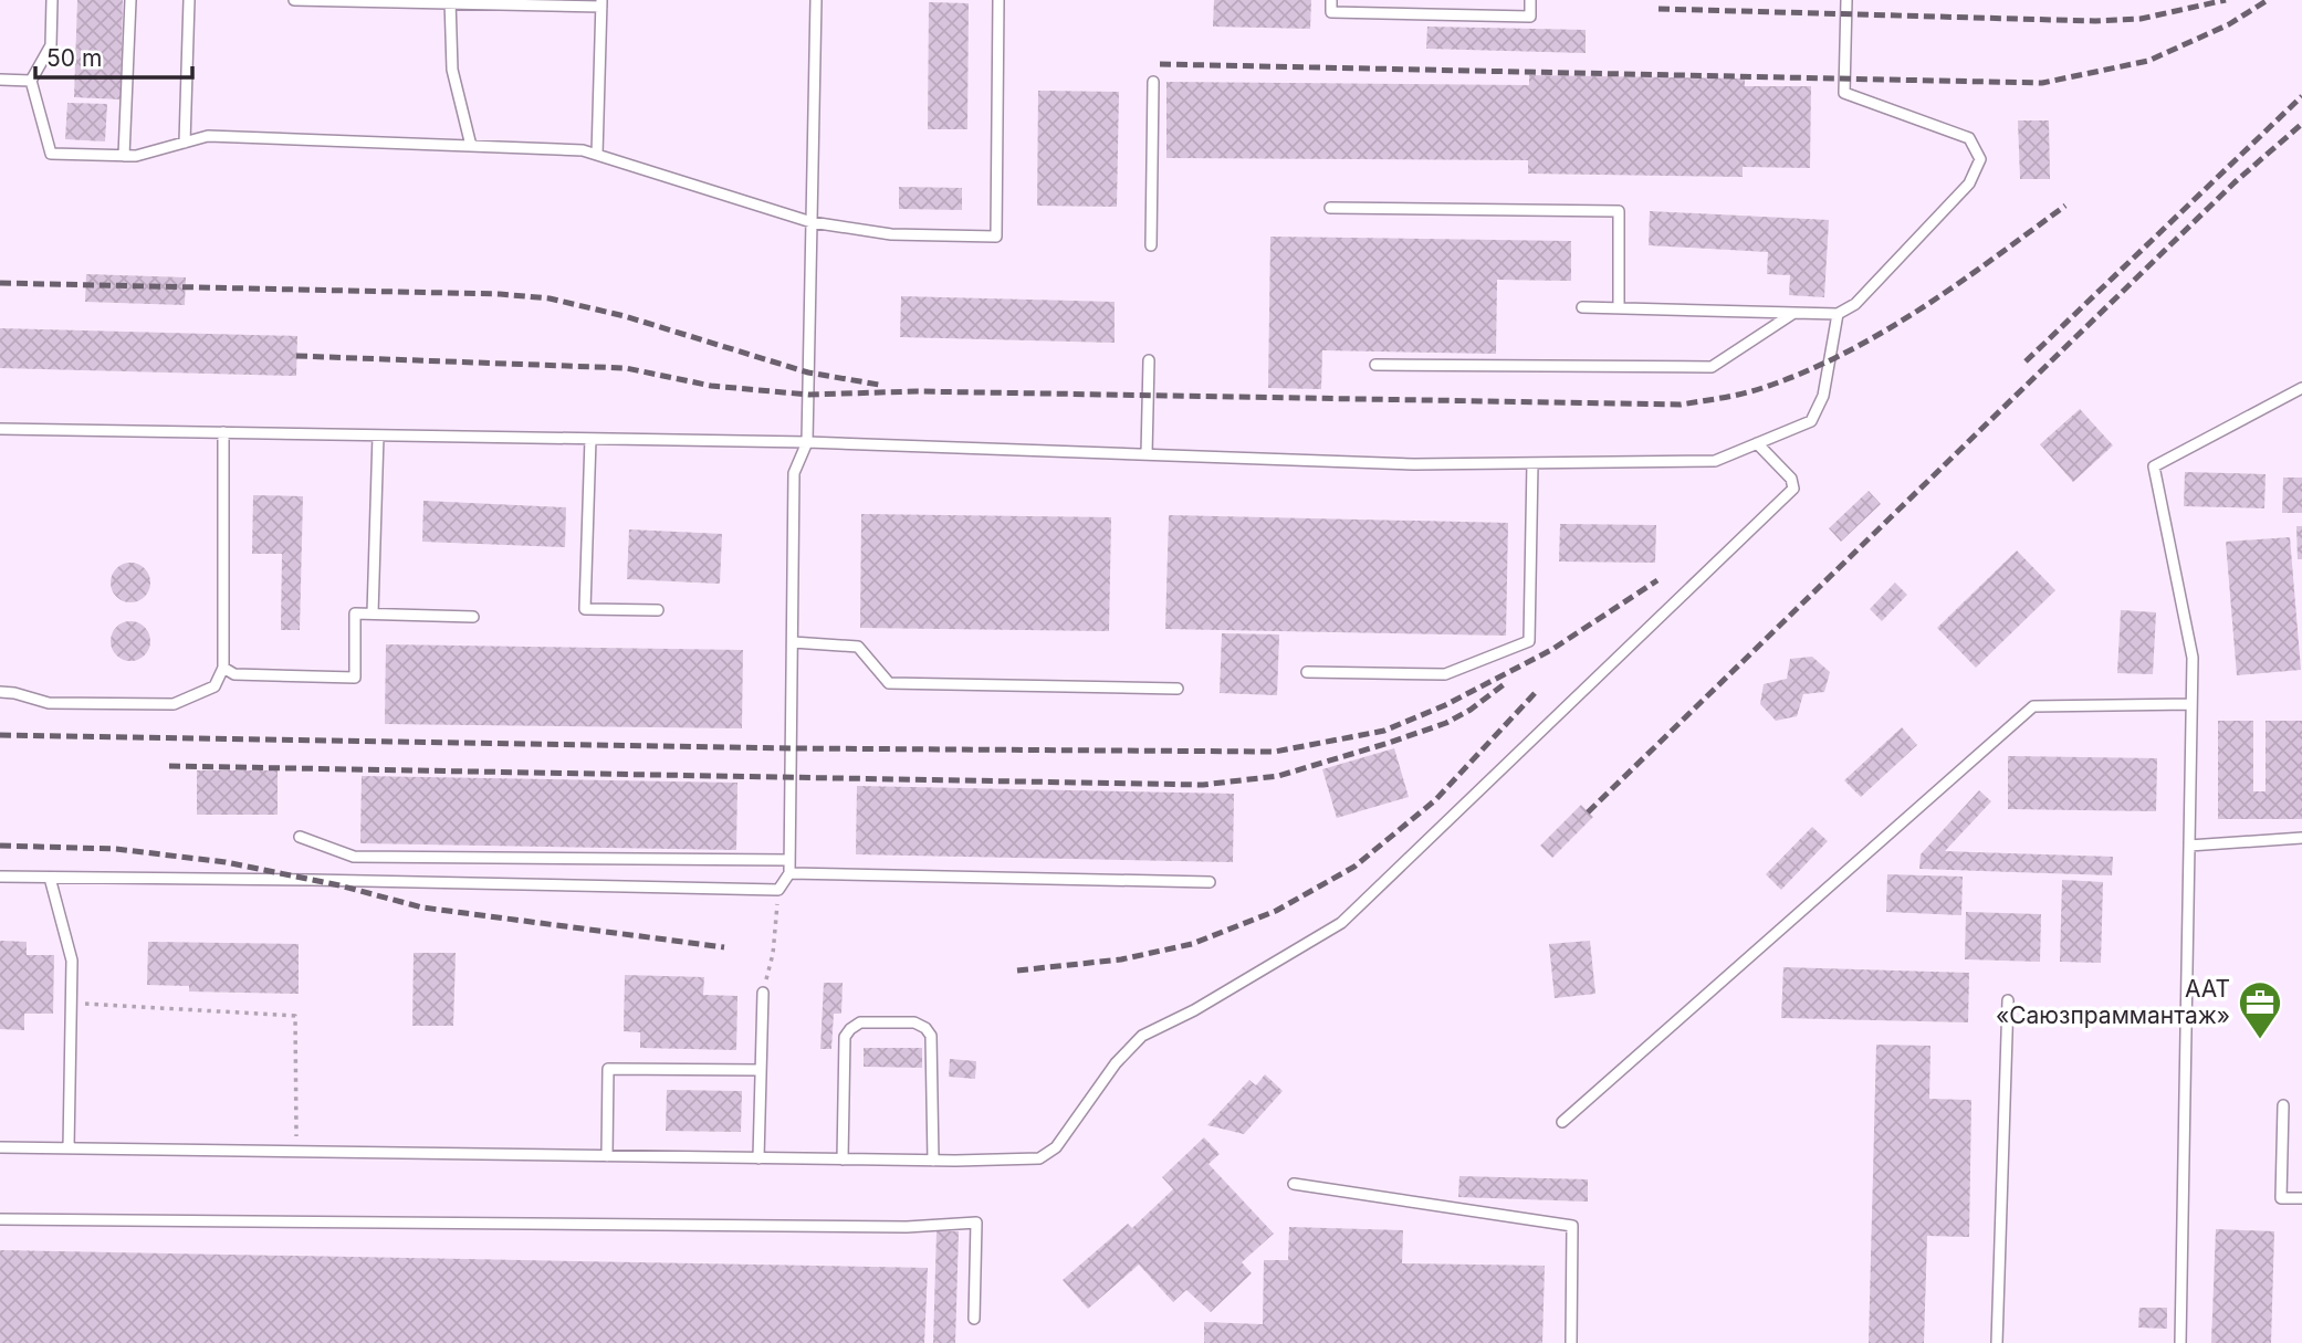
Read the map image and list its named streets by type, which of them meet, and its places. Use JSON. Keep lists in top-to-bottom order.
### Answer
{
  "places": {
    "office": ["ААТ «Саюзпраммантаж»"]
  },
  "scale_bar": "50 m"
}
